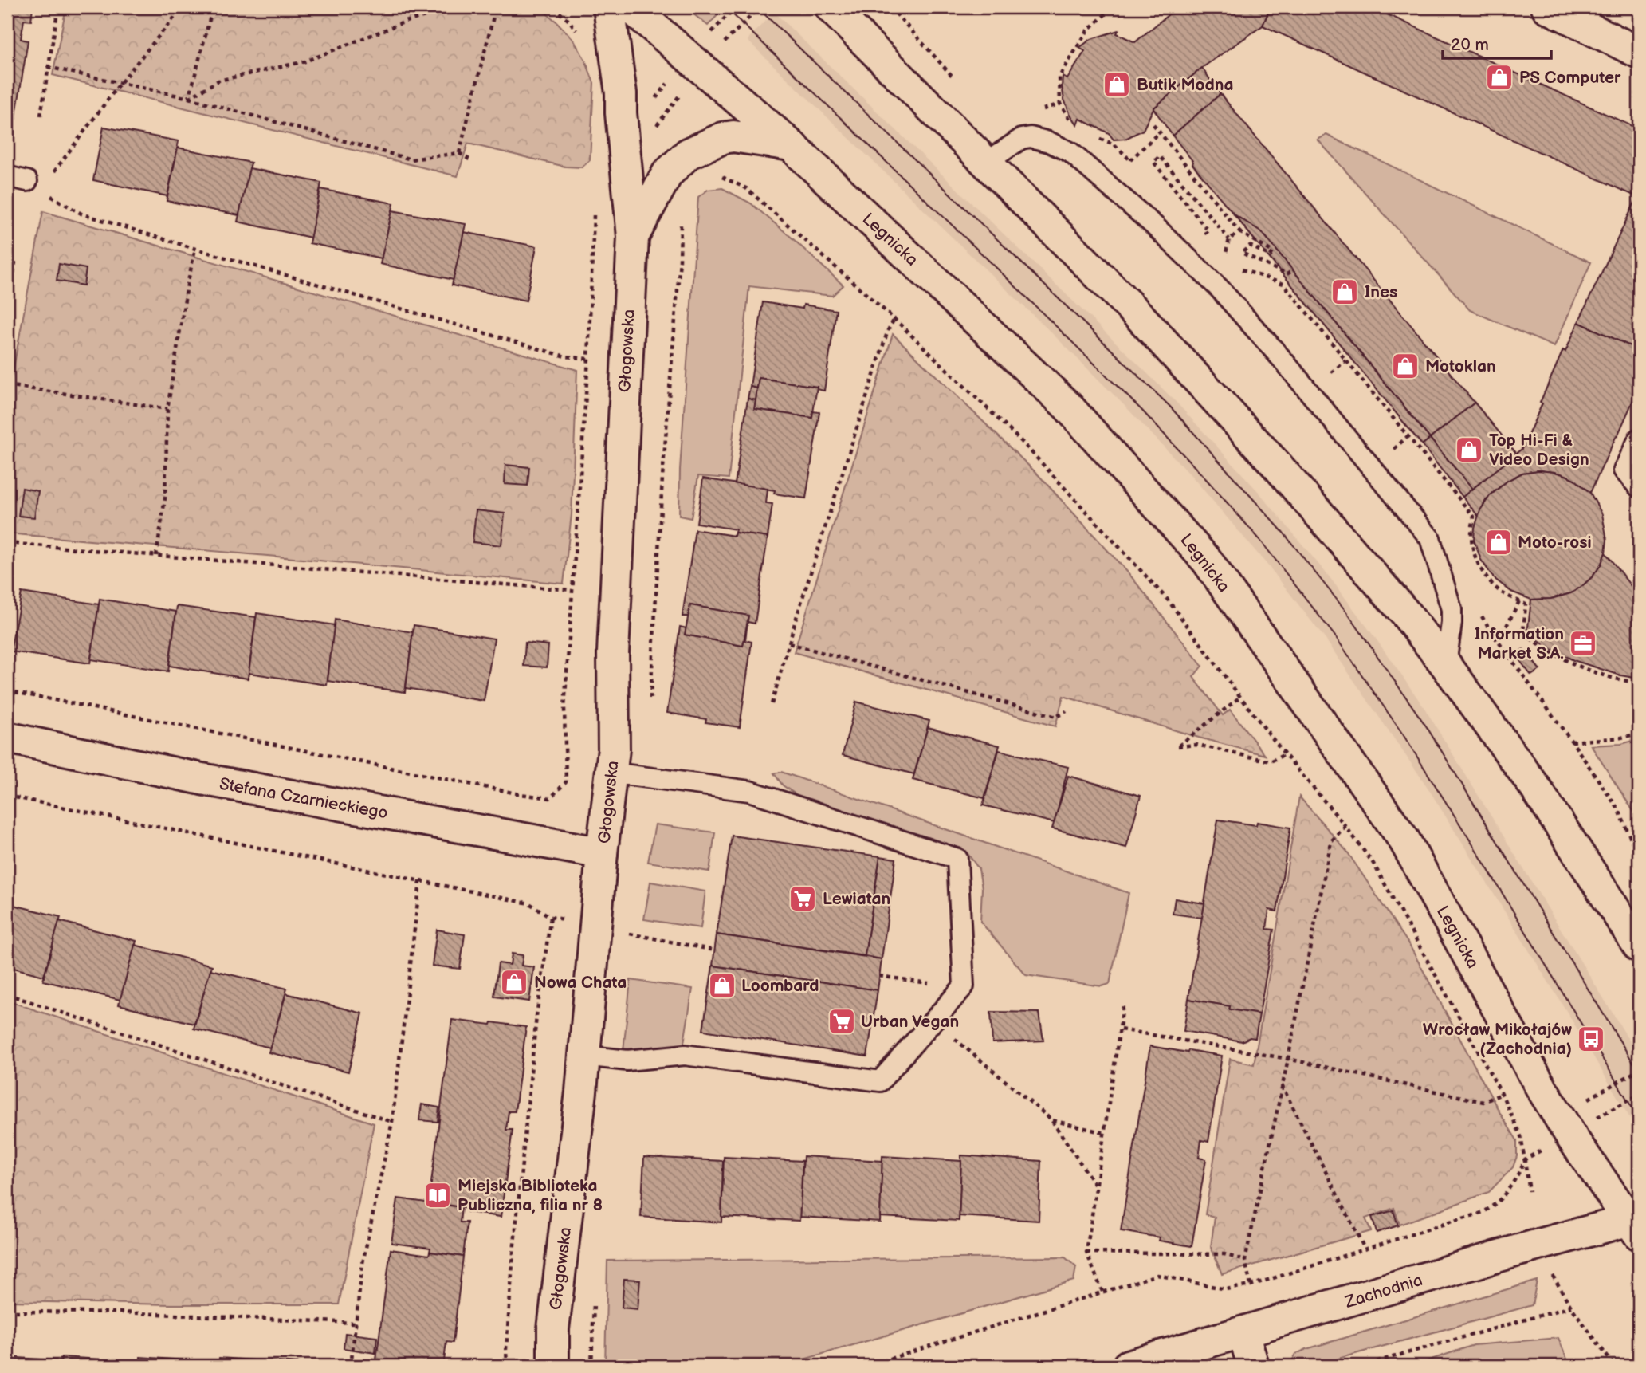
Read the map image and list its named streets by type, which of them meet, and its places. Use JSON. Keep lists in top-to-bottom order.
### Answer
{
  "streets": {
    "street": [
      "Legnicka",
      "Głogowska",
      "Stefana Czarnieckiego",
      "Zachodnia"
    ]
  },
  "crossings": [
    ["Legnicka", "Głogowska"],
    ["Legnicka", "Zachodnia"],
    ["Głogowska", "Stefana Czarnieckiego"]
  ],
  "places": {
    "shop": [
      "PS Computer",
      "Butik Modna",
      "Ines",
      "Motoklan",
      "Top Hi-Fi & Video Design",
      "Moto-rosi",
      "Nowa Chata",
      "Loombard"
    ],
    "office": ["Information Market S.A."],
    "supermarket": ["Lewiatan", "Urban Vegan"],
    "bus stop": ["Wrocław Mikołajów (Zachodnia)"],
    "library": ["Miejska Biblioteka Publiczna, filia nr 8"]
  },
  "scale_bar": "20 m"
}
